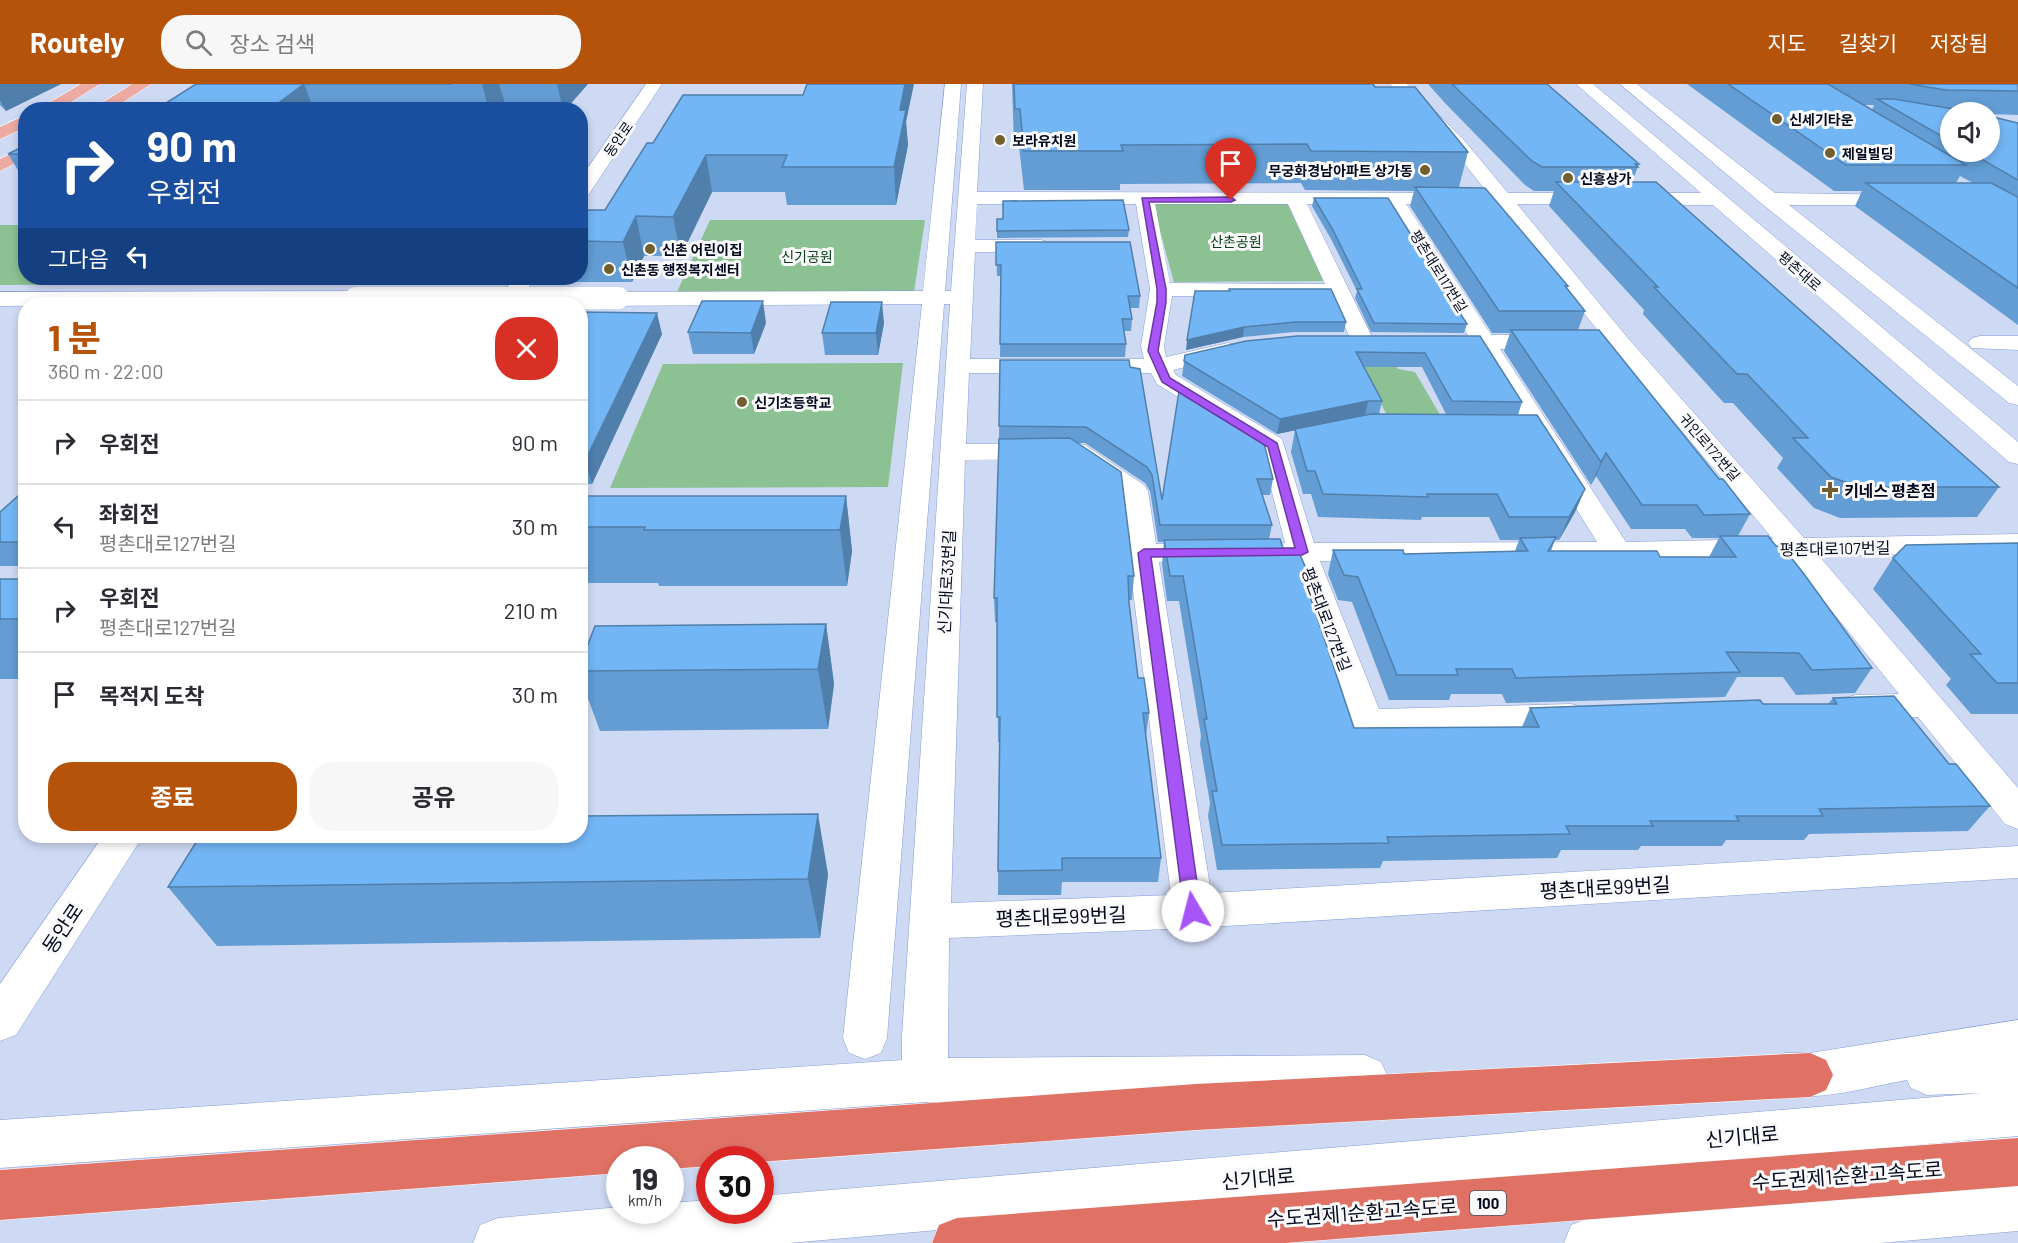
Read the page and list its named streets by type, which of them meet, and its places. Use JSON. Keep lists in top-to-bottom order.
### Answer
{
  "streets": {
    "highway": ["수도권제1순환고속도로", "100"],
    "street": [
      "동안로",
      "평촌대로117번길",
      "평촌대로",
      "귀인로172번길",
      "평촌대로107번길",
      "신기대로33번길",
      "평촌대로127번길",
      "평촌대로99번길",
      "신기대로"
    ]
  },
  "crossings": [
    ["귀인로172번길", "평촌대로107번길"],
    ["평촌대로107번길", "평촌대로127번길"],
    ["신기대로33번길", "평촌대로99번길"]
  ],
  "parks": ["산촌공원", "신기공원"],
  "places": {
    "other": [
      "신세기타운",
      "보라유치원",
      "제일빌딩",
      "무궁화경남아파트 상가동",
      "신흥상가",
      "신촌 어린이집",
      "신촌동 행정복지센터",
      "신기초등학교"
    ],
    "health": ["키네스 평촌점"]
  },
  "page": {
    "header": "Routely",
    "search": "장소 검색",
    "nav": ["지도", "길찾기", "저장됨"],
    "turn": ["90 m", "우회전"],
    "then": "그다음",
    "heading": ["1 분", "360 m · 22:00"],
    "list": [
      {
        "name": "우회전",
        "value": "90 m"
      },
      {
        "name": "좌회전",
        "note": "평촌대로127번길",
        "value": "30 m"
      },
      {
        "name": "우회전",
        "note": "평촌대로127번길",
        "value": "210 m"
      },
      {
        "name": "목적지 도착",
        "value": "30 m"
      }
    ],
    "buttons": ["종료", "공유"],
    "speed": "19 km/h",
    "limit": "30"
  }
}
